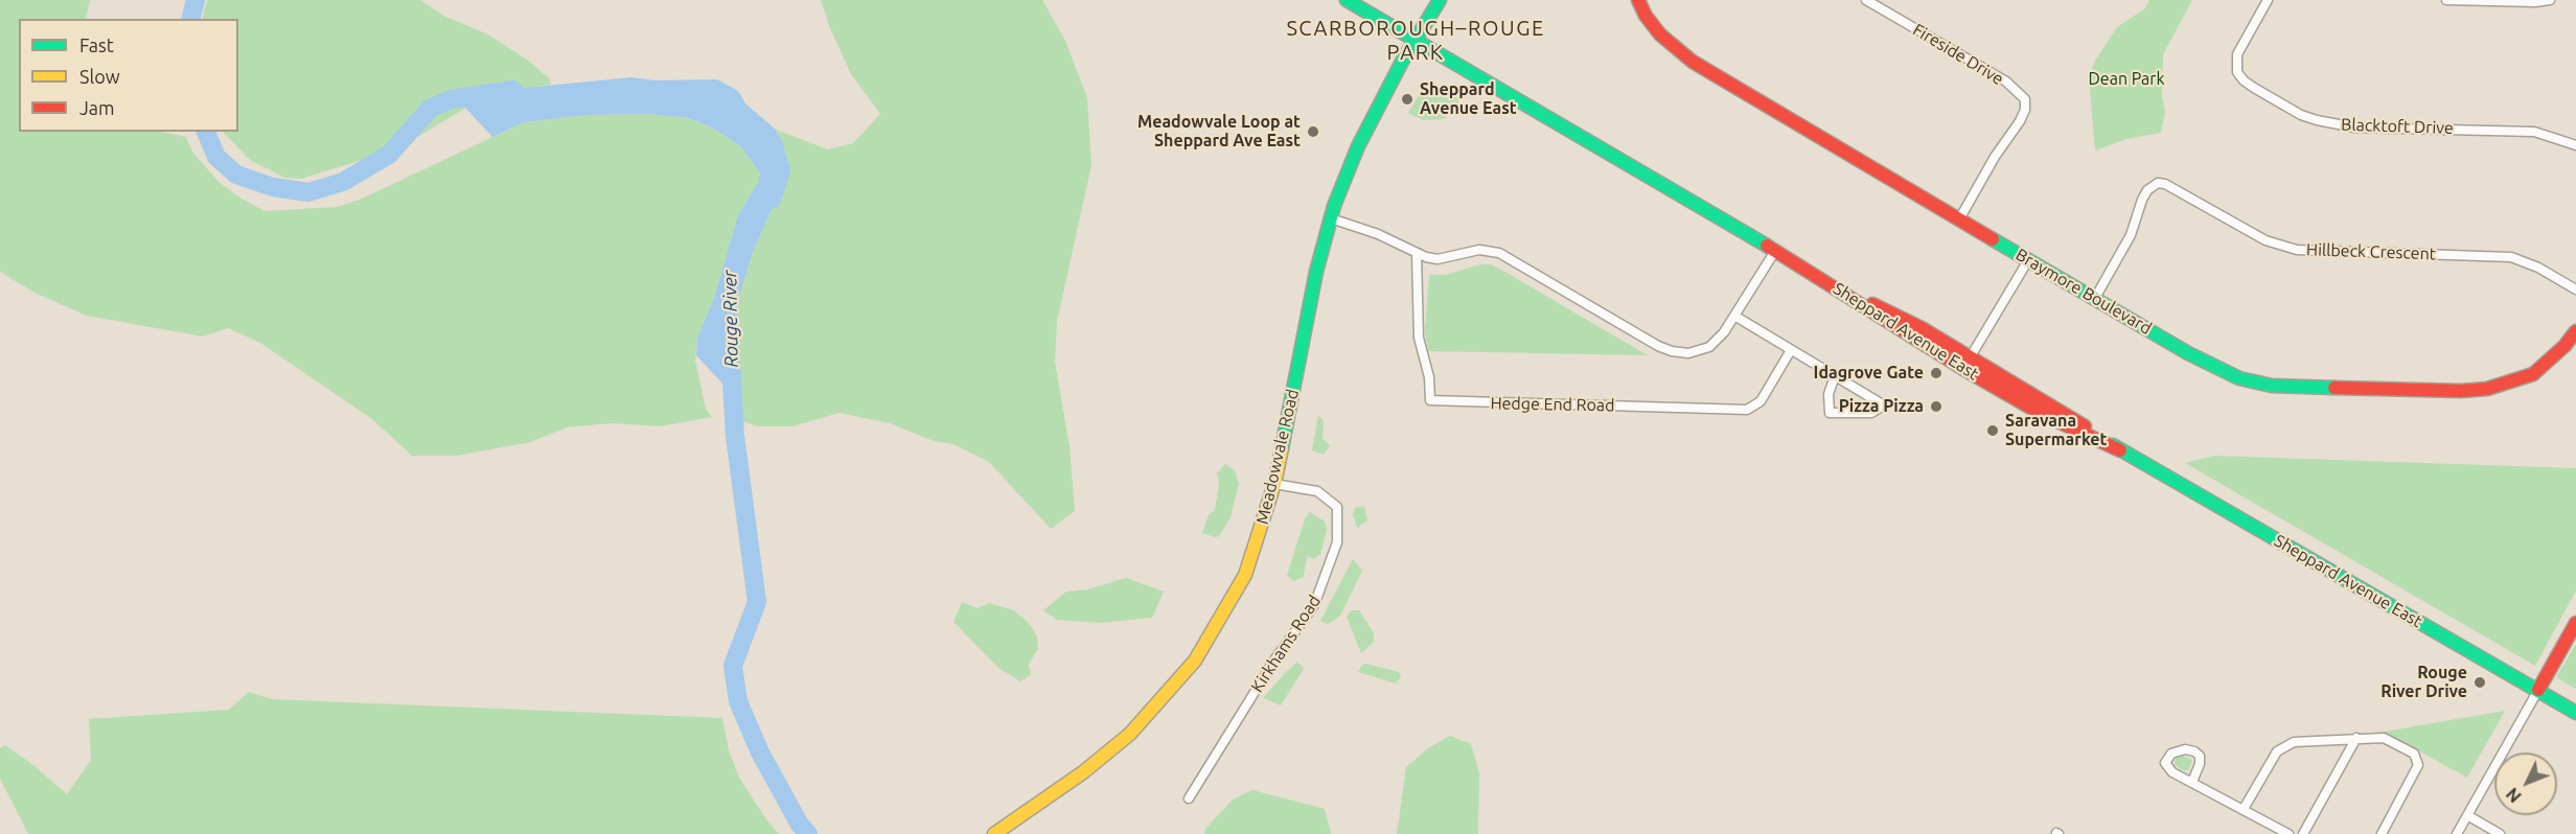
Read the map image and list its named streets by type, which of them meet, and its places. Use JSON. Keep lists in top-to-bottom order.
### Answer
{
  "streets": {
    "main road": ["Braymore Boulevard", "Sheppard Avenue East", "Meadowvale Road"],
    "street": [
      "Fireside Drive",
      "Blacktoft Drive",
      "Hillbeck Crescent",
      "Hedge End Road",
      "Kirkhams Road"
    ]
  },
  "crossings": [
    ["Fireside Drive", "Braymore Boulevard"],
    ["Hillbeck Crescent", "Braymore Boulevard"],
    ["Sheppard Avenue East", "Meadowvale Road"],
    ["Meadowvale Road", "Kirkhams Road"]
  ],
  "districts": ["SCARBOROUGH–ROUGE PARK"],
  "water": ["Rouge River"],
  "parks": ["Dean Park"],
  "places": [
    "Sheppard Avenue East",
    "Meadowvale Loop at Sheppard Ave East",
    "Idagrove Gate",
    "Pizza Pizza",
    "Saravana Supermarket",
    "Rouge River Drive"
  ],
  "legend": ["Fast", "Slow", "Jam"],
  "north": "bottom left"
}
